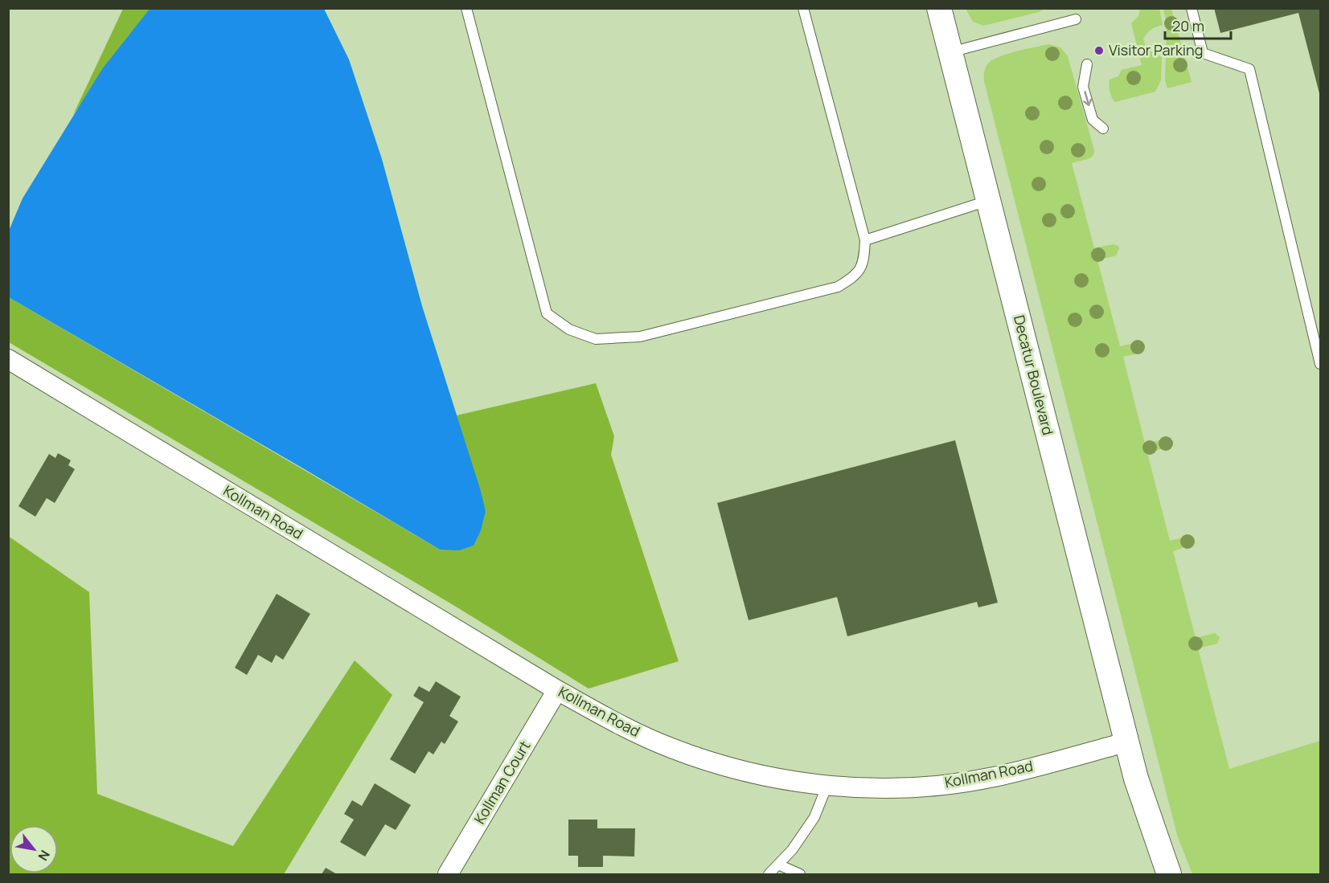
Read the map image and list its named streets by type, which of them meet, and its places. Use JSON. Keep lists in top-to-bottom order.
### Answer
{
  "streets": {
    "street": ["Decatur Boulevard", "Kollman Road", "Kollman Court"]
  },
  "crossings": [
    ["Decatur Boulevard", "Kollman Road"],
    ["Kollman Road", "Kollman Court"]
  ],
  "places": ["Visitor Parking"],
  "scale_bar": "20 m",
  "north": "bottom right"
}
